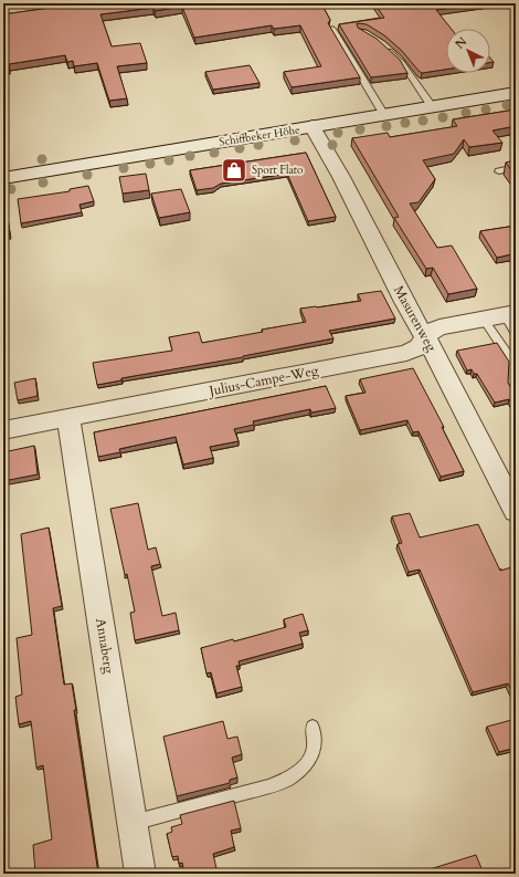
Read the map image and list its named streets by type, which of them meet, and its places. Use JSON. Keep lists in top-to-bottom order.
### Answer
{
  "streets": {
    "main road": ["Schiffbeker Höhe"],
    "street": ["Masurenweg", "Julius-Campe-Weg", "Annaberg"]
  },
  "crossings": [
    ["Schiffbeker Höhe", "Masurenweg"],
    ["Masurenweg", "Julius-Campe-Weg"],
    ["Julius-Campe-Weg", "Annaberg"]
  ],
  "places": {
    "shop": ["Sport Flato"]
  },
  "north": "top left"
}
